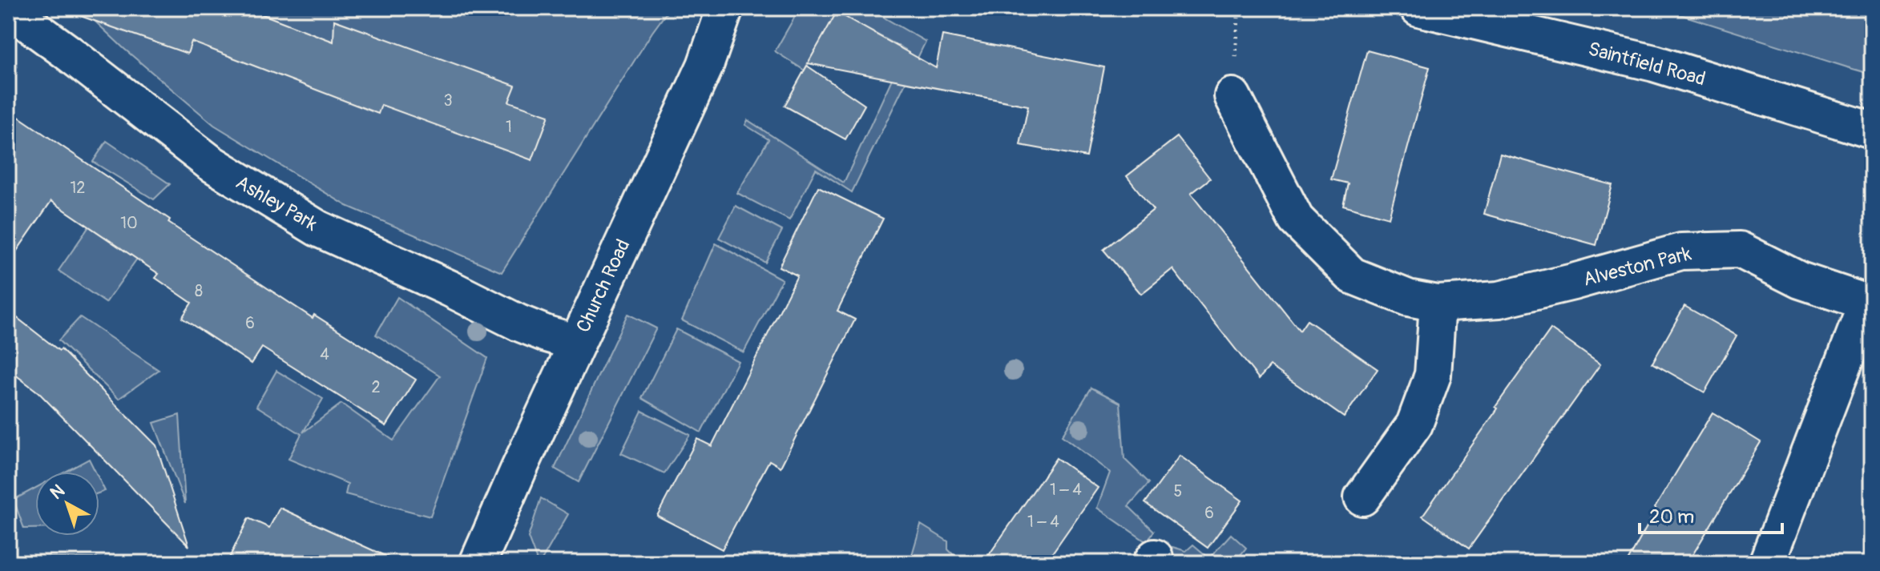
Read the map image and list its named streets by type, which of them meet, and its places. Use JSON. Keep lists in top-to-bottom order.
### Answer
{
  "streets": {
    "main road": [
      "Saintfield Road",
      "Ashley Park",
      "Alveston Park",
      "Church Road"
    ]
  },
  "crossings": [
    ["Ashley Park", "Church Road"]
  ],
  "house_numbers": [
    "3",
    "1",
    "12",
    "10",
    "8",
    "6",
    "4",
    "2",
    "1 – 4",
    "5",
    "6",
    "1 – 4"
  ],
  "scale_bar": "20 m",
  "north": "top left"
}
